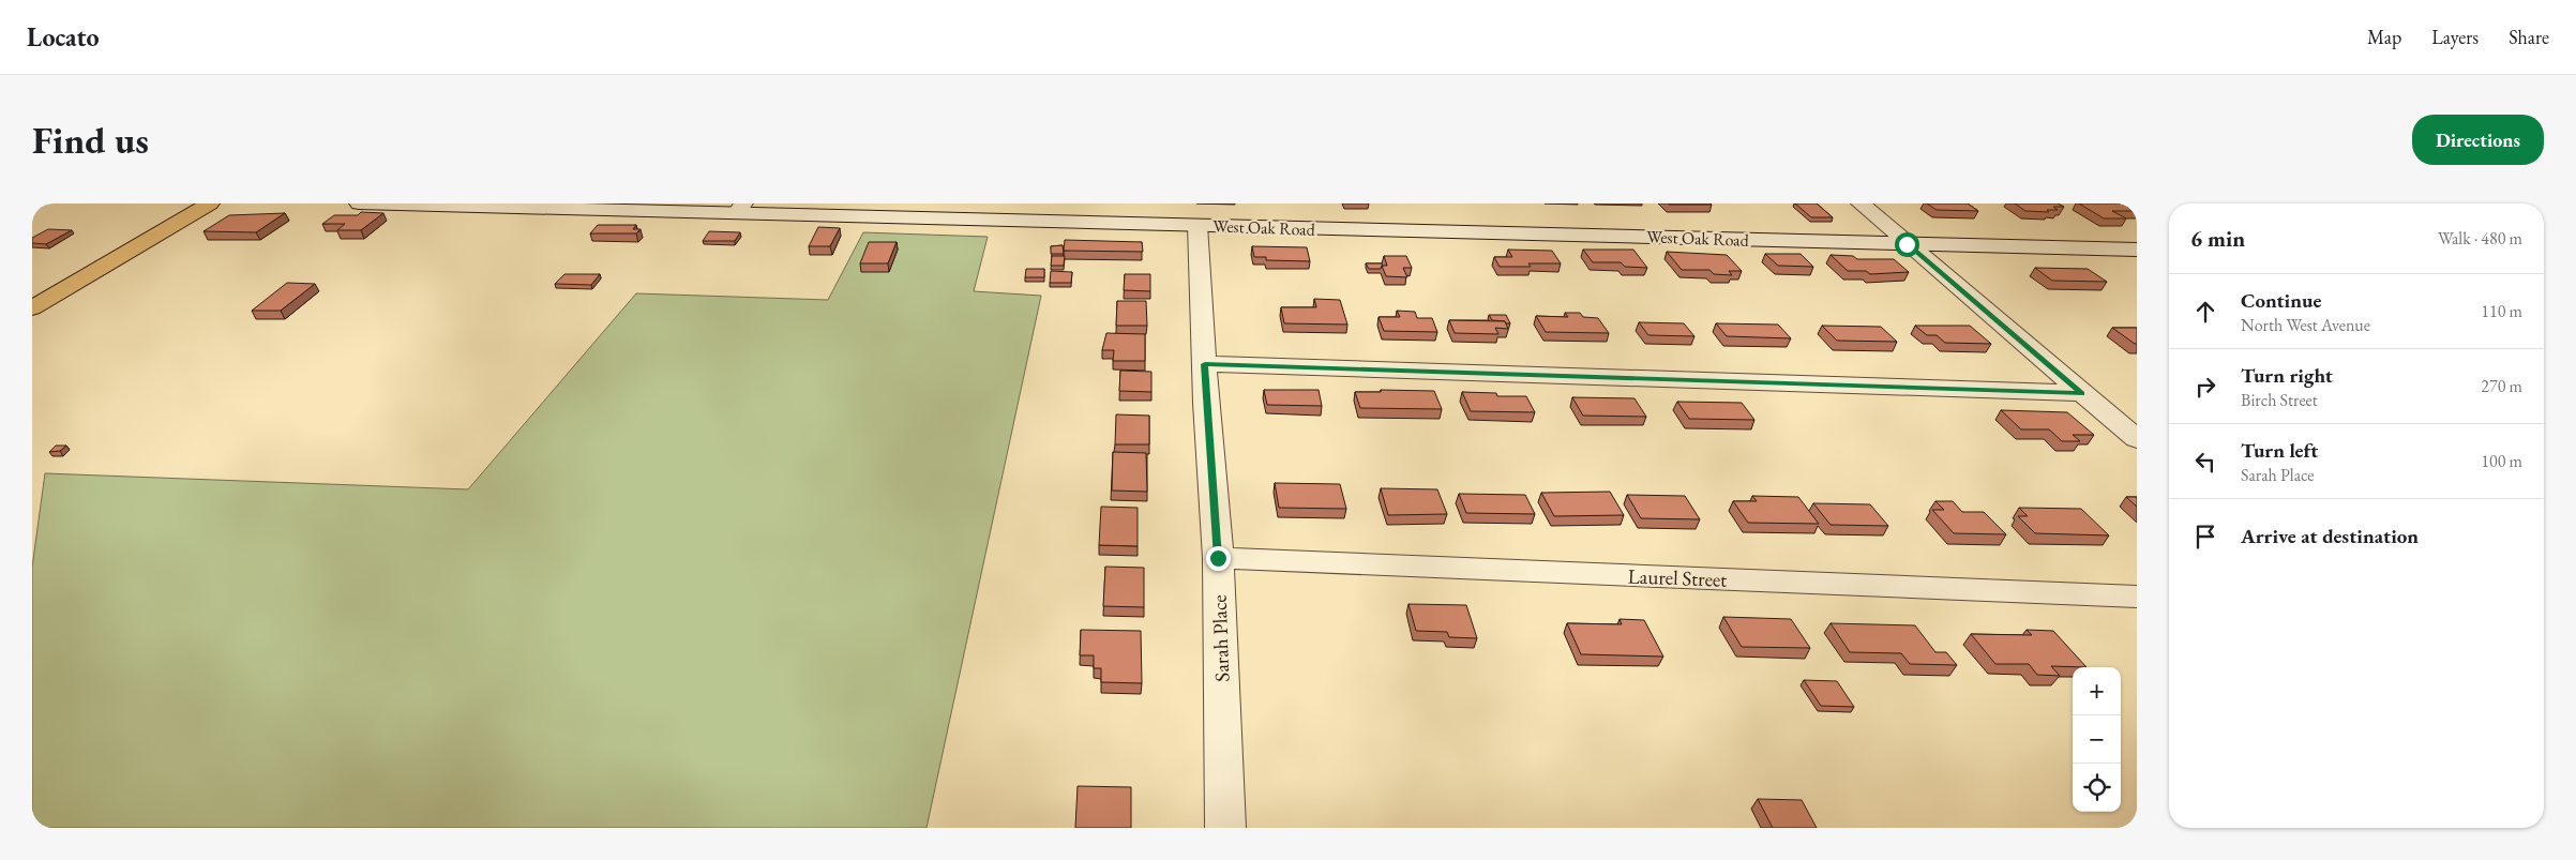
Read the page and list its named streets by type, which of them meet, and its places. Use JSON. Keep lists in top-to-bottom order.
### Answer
{
  "streets": {
    "street": ["West Oak Road", "Laurel Street", "Sarah Place"]
  },
  "crossings": [
    ["West Oak Road", "Sarah Place"],
    ["Laurel Street", "Sarah Place"]
  ],
  "page": {
    "header": "Locato",
    "nav": ["Map", "Layers", "Share"],
    "buttons": "Directions",
    "title": "Find us",
    "heading": ["6 min", "Walk · 480 m"],
    "list": [
      ["Continue", "North West Avenue", "110 m"],
      ["Turn right", "Birch Street", "270 m"],
      ["Turn left", "Sarah Place", "100 m"],
      "Arrive at destination"
    ],
    "map_buttons": ["+", "−"]
  }
}
